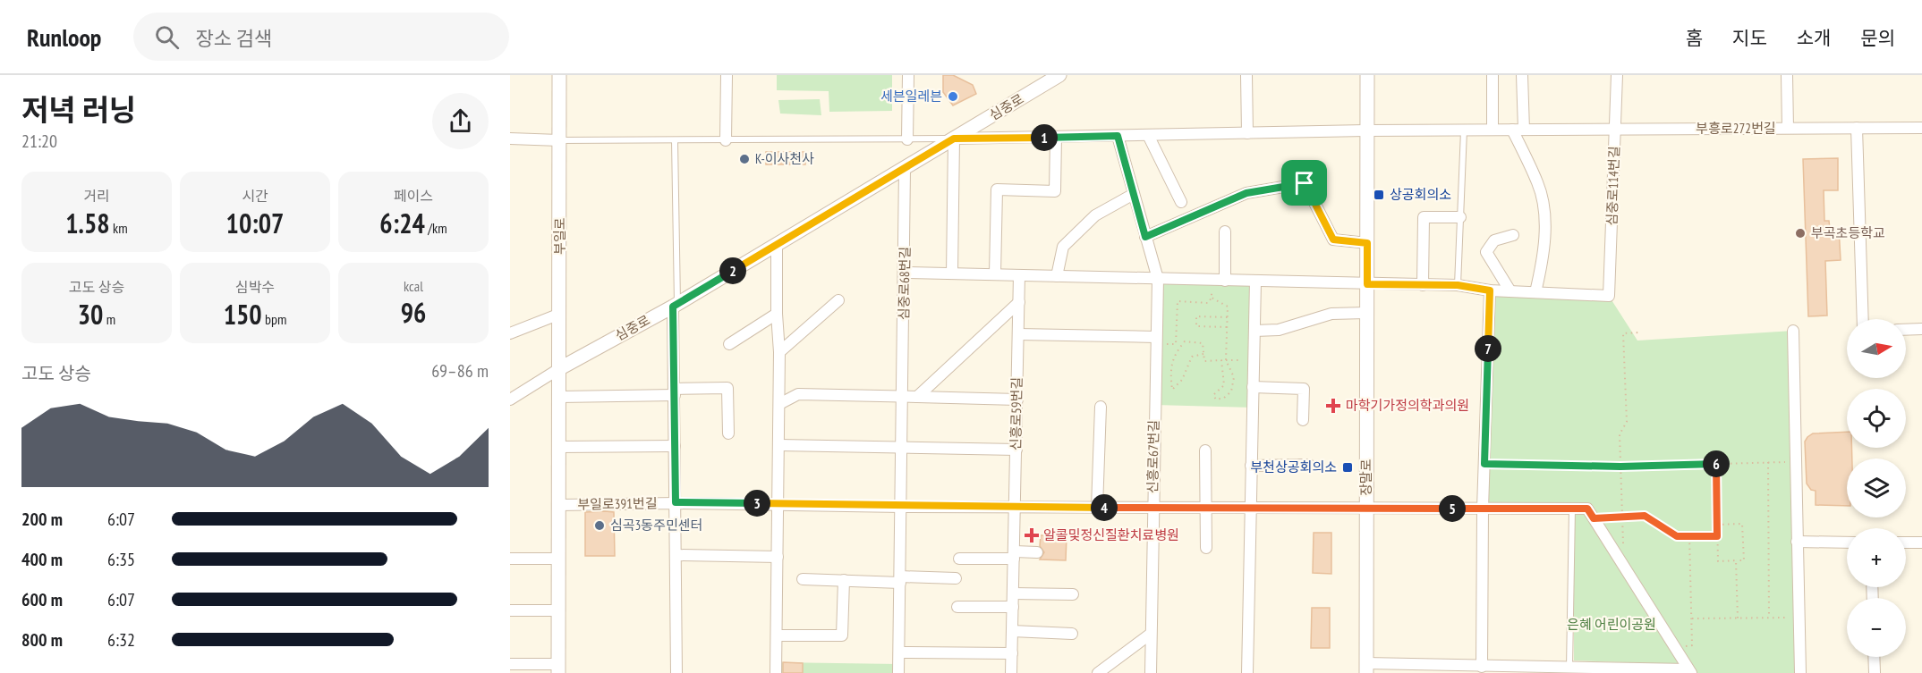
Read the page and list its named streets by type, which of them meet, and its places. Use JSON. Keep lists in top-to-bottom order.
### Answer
{
  "streets": {
    "street": [
      "심중로",
      "부흥로272번길",
      "심중로114번길",
      "부일로",
      "심중로68번길",
      "신흥로59번길",
      "신흥로67번길",
      "장말로",
      "부일로391번길"
    ]
  },
  "crossings": [
    ["심중로", "부흥로272번길"],
    ["심중로", "부일로"],
    ["심중로", "심중로68번길"],
    ["부흥로272번길", "심중로114번길"],
    ["부흥로272번길", "신흥로67번길"],
    ["부흥로272번길", "장말로"],
    ["부일로", "부일로391번길"],
    ["심중로68번길", "부일로391번길"],
    ["신흥로59번길", "부일로391번길"],
    ["신흥로67번길", "부일로391번길"],
    ["장말로", "부일로391번길"]
  ],
  "parks": ["은혜 어린이공원"],
  "places": {
    "other": [
      "세븐일레븐",
      "K-이사천사",
      "부곡초등학교",
      "심곡3동주민센터"
    ],
    "transit": ["상공회의소", "부천상공회의소"],
    "health": ["마학기가정의학과의원", "알콜및정신질환치료병원"]
  },
  "north": "right",
  "page": {
    "header": "Runloop",
    "search": "장소 검색",
    "nav": [
      "홈",
      "지도",
      "소개",
      "문의"
    ],
    "heading": ["저녁 러닝", "21:20"],
    "pins": [
      "1",
      "2",
      "7",
      "6",
      "3",
      "4",
      "5"
    ],
    "stats": [
      ["거리", "1.58 km"],
      ["시간", "10:07"],
      ["페이스", "6:24 /km"],
      ["고도 상승", "30 m"],
      ["심박수", "150 bpm"],
      ["kcal", "96"]
    ],
    "map_buttons": ["+", "−"],
    "chart": ["고도 상승", "69–86 m"],
    "list": [
      {
        "name": "200 m",
        "note": "6:07"
      },
      {
        "name": "400 m",
        "note": "6:35"
      },
      {
        "name": "600 m",
        "note": "6:07"
      },
      {
        "name": "800 m",
        "note": "6:32"
      }
    ]
  }
}
